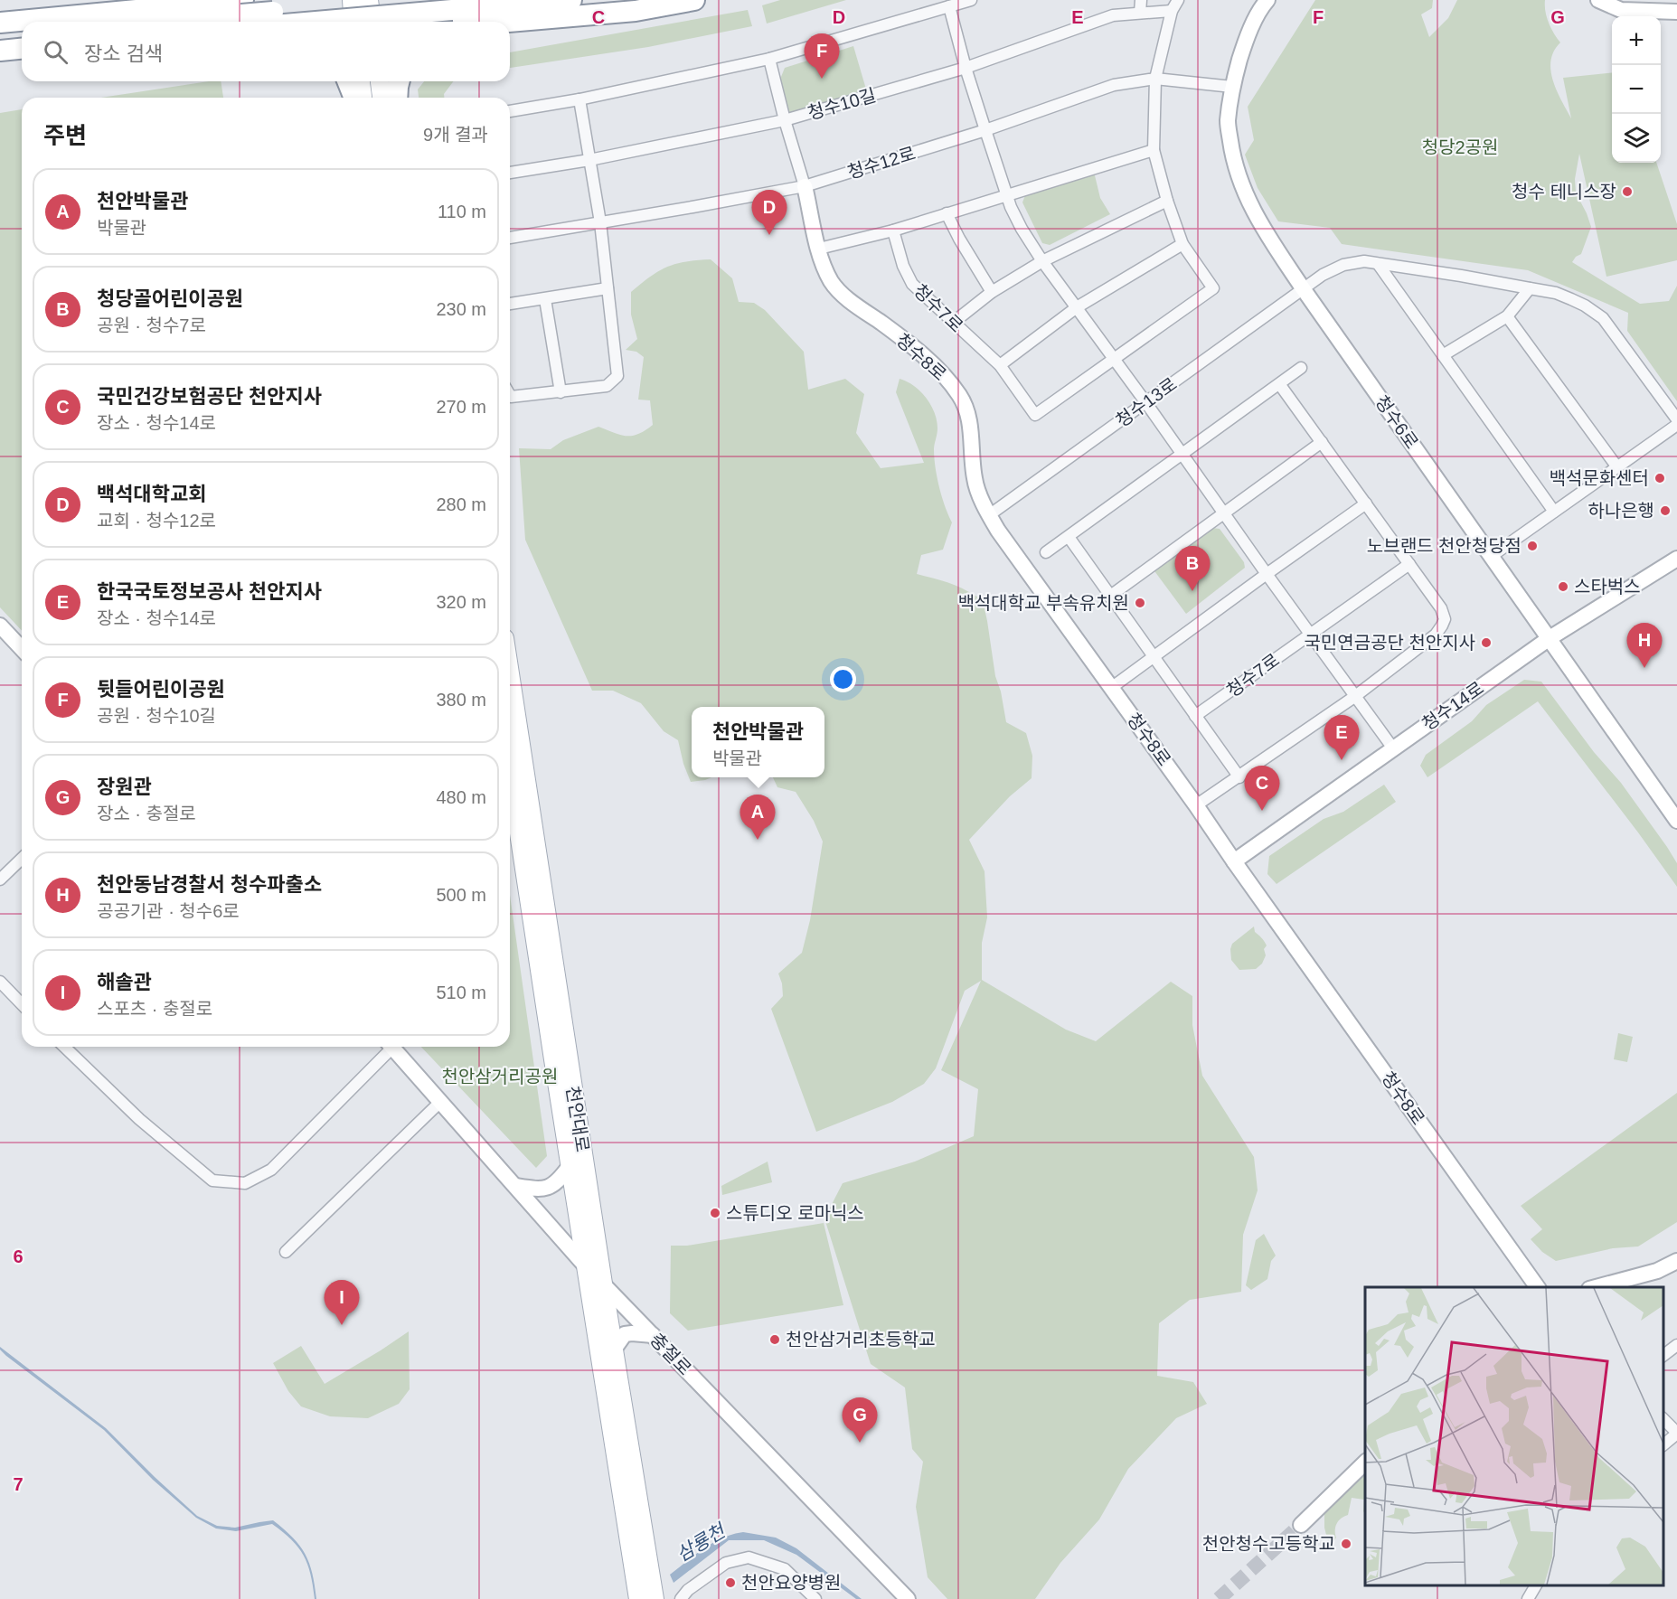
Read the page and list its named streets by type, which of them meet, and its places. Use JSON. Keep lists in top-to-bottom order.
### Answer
{
  "streets": {
    "main road": ["천안대로"],
    "street": [
      "청수10길",
      "청수12로",
      "청수7로",
      "청수8로",
      "청수13로",
      "청수6로",
      "청수14로",
      "충절로"
    ]
  },
  "crossings": [
    ["청수12로", "청수8로"],
    ["청수12로", "청수6로"],
    ["청수8로", "청수13로"],
    ["청수8로", "청수14로"],
    ["청수13로", "청수6로"],
    ["청수6로", "청수14로"],
    ["천안대로", "충절로"]
  ],
  "water": ["삼룡천"],
  "parks": ["청당2공원", "천안삼거리공원"],
  "places": [
    "청수 테니스장",
    "백석문화센터",
    "하나은행",
    "노브랜드 천안청당점",
    "스타벅스",
    "백석대학교 부속유치원",
    "국민연금공단 천안지사",
    "스튜디오 로마닉스",
    "천안삼거리초등학교",
    "천안청수고등학교",
    "천안요양병원"
  ],
  "page": {
    "map_buttons": ["+", "−"],
    "search": "장소 검색",
    "pins": [
      "F",
      "D",
      "B",
      "H",
      "E",
      "C",
      "A",
      "I",
      "G"
    ],
    "heading": ["주변", "9개 결과"],
    "list": [
      {
        "mark": "A",
        "name": "천안박물관",
        "note": "박물관",
        "value": "110 m"
      },
      {
        "mark": "B",
        "name": "청당골어린이공원",
        "note": "공원 · 청수7로",
        "value": "230 m"
      },
      {
        "mark": "C",
        "name": "국민건강보험공단 천안지사",
        "note": "장소 · 청수14로",
        "value": "270 m"
      },
      {
        "mark": "D",
        "name": "백석대학교회",
        "note": "교회 · 청수12로",
        "value": "280 m"
      },
      {
        "mark": "E",
        "name": "한국국토정보공사 천안지사",
        "note": "장소 · 청수14로",
        "value": "320 m"
      },
      {
        "mark": "F",
        "name": "뒷들어린이공원",
        "note": "공원 · 청수10길",
        "value": "380 m"
      },
      {
        "mark": "G",
        "name": "장원관",
        "note": "장소 · 충절로",
        "value": "480 m"
      },
      {
        "mark": "H",
        "name": "천안동남경찰서 청수파출소",
        "note": "공공기관 · 청수6로",
        "value": "500 m"
      },
      {
        "mark": "I",
        "name": "해솔관",
        "note": "스포츠 · 충절로",
        "value": "510 m"
      }
    ],
    "popup": ["천안박물관", "박물관"]
  },
  "grid": {
    "columns": [
      "C",
      "D",
      "E",
      "F",
      "G"
    ],
    "rows": ["6", "7"]
  }
}
